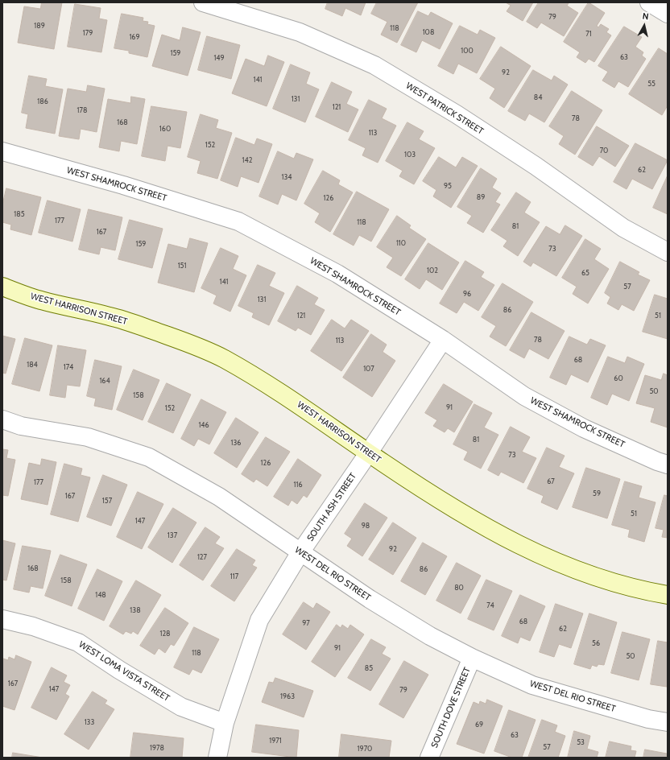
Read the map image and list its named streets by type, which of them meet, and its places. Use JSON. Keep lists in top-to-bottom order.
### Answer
{
  "streets": {
    "street": [
      "WEST PATRICK STREET",
      "WEST SHAMROCK STREET",
      "WEST HARRISON STREET",
      "SOUTH ASH STREET",
      "WEST DEL RIO STREET",
      "WEST LOMA VISTA STREET",
      "SOUTH DOVE STREET"
    ]
  },
  "crossings": [
    ["WEST SHAMROCK STREET", "SOUTH ASH STREET"],
    ["WEST HARRISON STREET", "SOUTH ASH STREET"],
    ["SOUTH ASH STREET", "WEST DEL RIO STREET"],
    ["SOUTH ASH STREET", "WEST LOMA VISTA STREET"],
    ["WEST DEL RIO STREET", "SOUTH DOVE STREET"]
  ],
  "house_numbers": [
    "79",
    "189",
    "118",
    "108",
    "179",
    "71",
    "169",
    "100",
    "159",
    "63",
    "149",
    "92",
    "141",
    "55",
    "84",
    "131",
    "186",
    "121",
    "178",
    "78",
    "168",
    "160",
    "113",
    "152",
    "70",
    "103",
    "142",
    "62",
    "134",
    "95",
    "89",
    "126",
    "185",
    "177",
    "118",
    "81",
    "167",
    "110",
    "159",
    "73",
    "151",
    "102",
    "65",
    "141",
    "57",
    "96",
    "131",
    "86",
    "121",
    "51",
    "78",
    "113",
    "68",
    "184",
    "174",
    "107",
    "60",
    "164",
    "50",
    "158",
    "91",
    "152",
    "146",
    "81",
    "136",
    "73",
    "126",
    "67",
    "177",
    "116",
    "59",
    "167",
    "157",
    "51",
    "147",
    "98",
    "137",
    "92",
    "127",
    "168",
    "86",
    "117",
    "158",
    "80",
    "148",
    "74",
    "138",
    "68",
    "97",
    "62",
    "128",
    "56",
    "91",
    "118",
    "50",
    "85",
    "167",
    "147",
    "79",
    "1963",
    "133",
    "69",
    "63",
    "1971",
    "53",
    "57",
    "1978",
    "1970"
  ],
  "north": "top"
}
